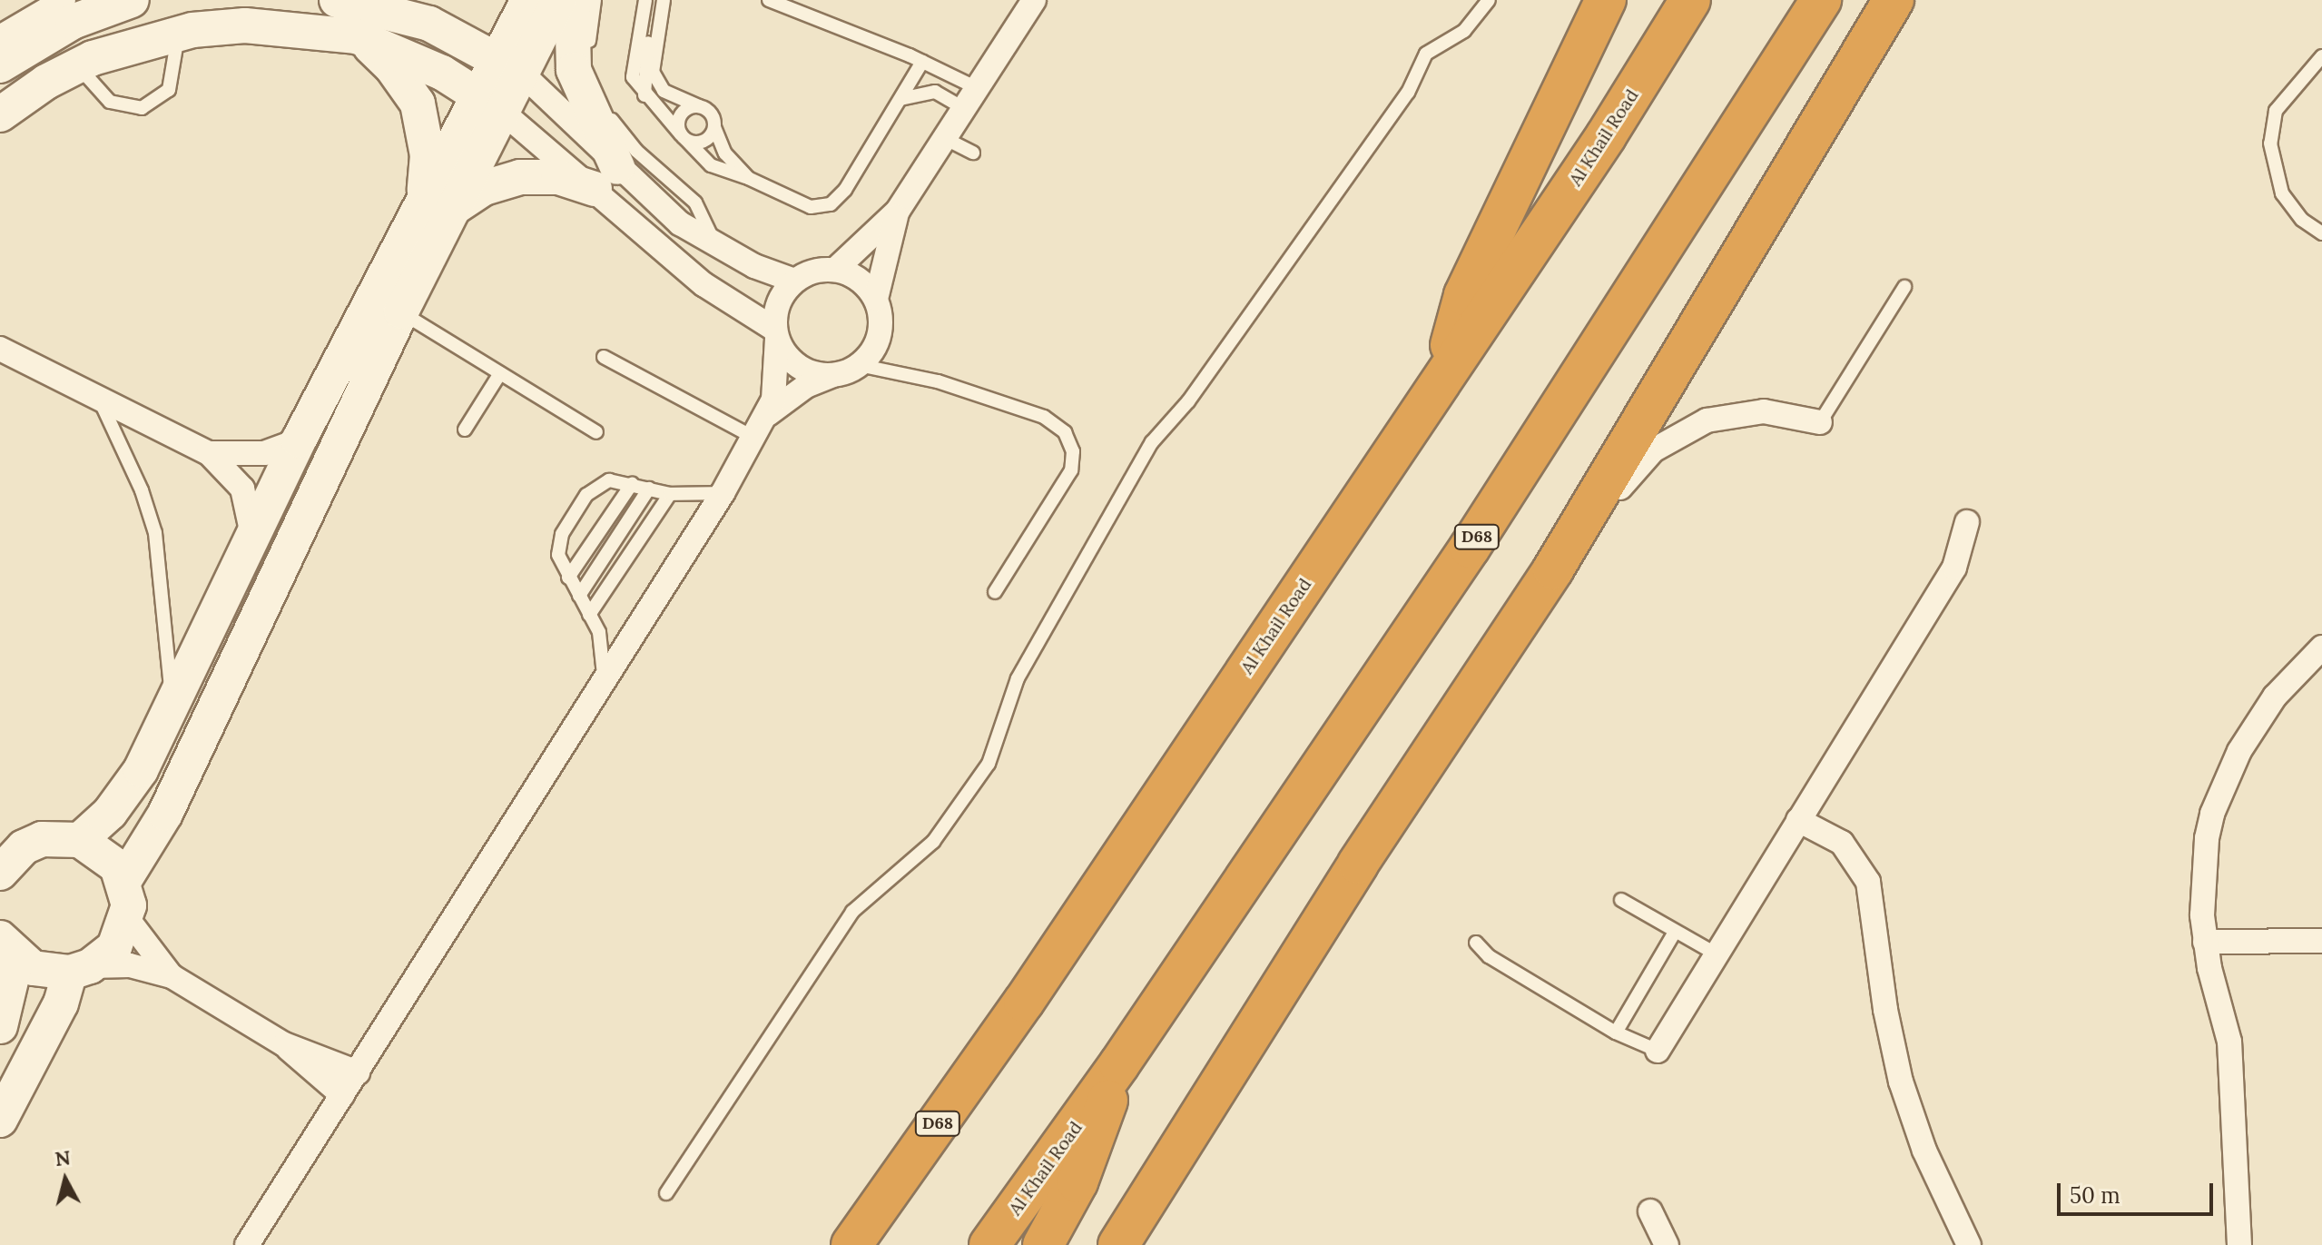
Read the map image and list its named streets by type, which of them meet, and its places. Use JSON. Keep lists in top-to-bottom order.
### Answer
{
  "streets": {
    "highway": ["Al Khail Road", "D68"]
  },
  "scale_bar": "50 m",
  "north": "top"
}
